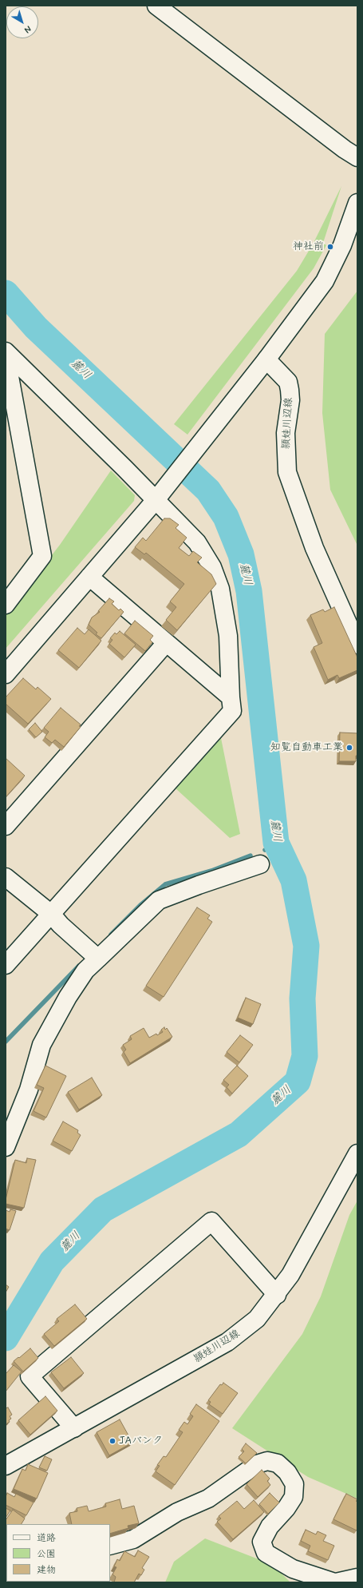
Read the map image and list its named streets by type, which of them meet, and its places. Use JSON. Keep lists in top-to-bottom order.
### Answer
{
  "streets": {
    "street": ["頴娃川辺線"]
  },
  "water": ["麓川"],
  "places": ["神社前", "知覧自動車工業", "JAバンク"],
  "legend": ["道路", "公園", "建物"],
  "north": "bottom right"
}
